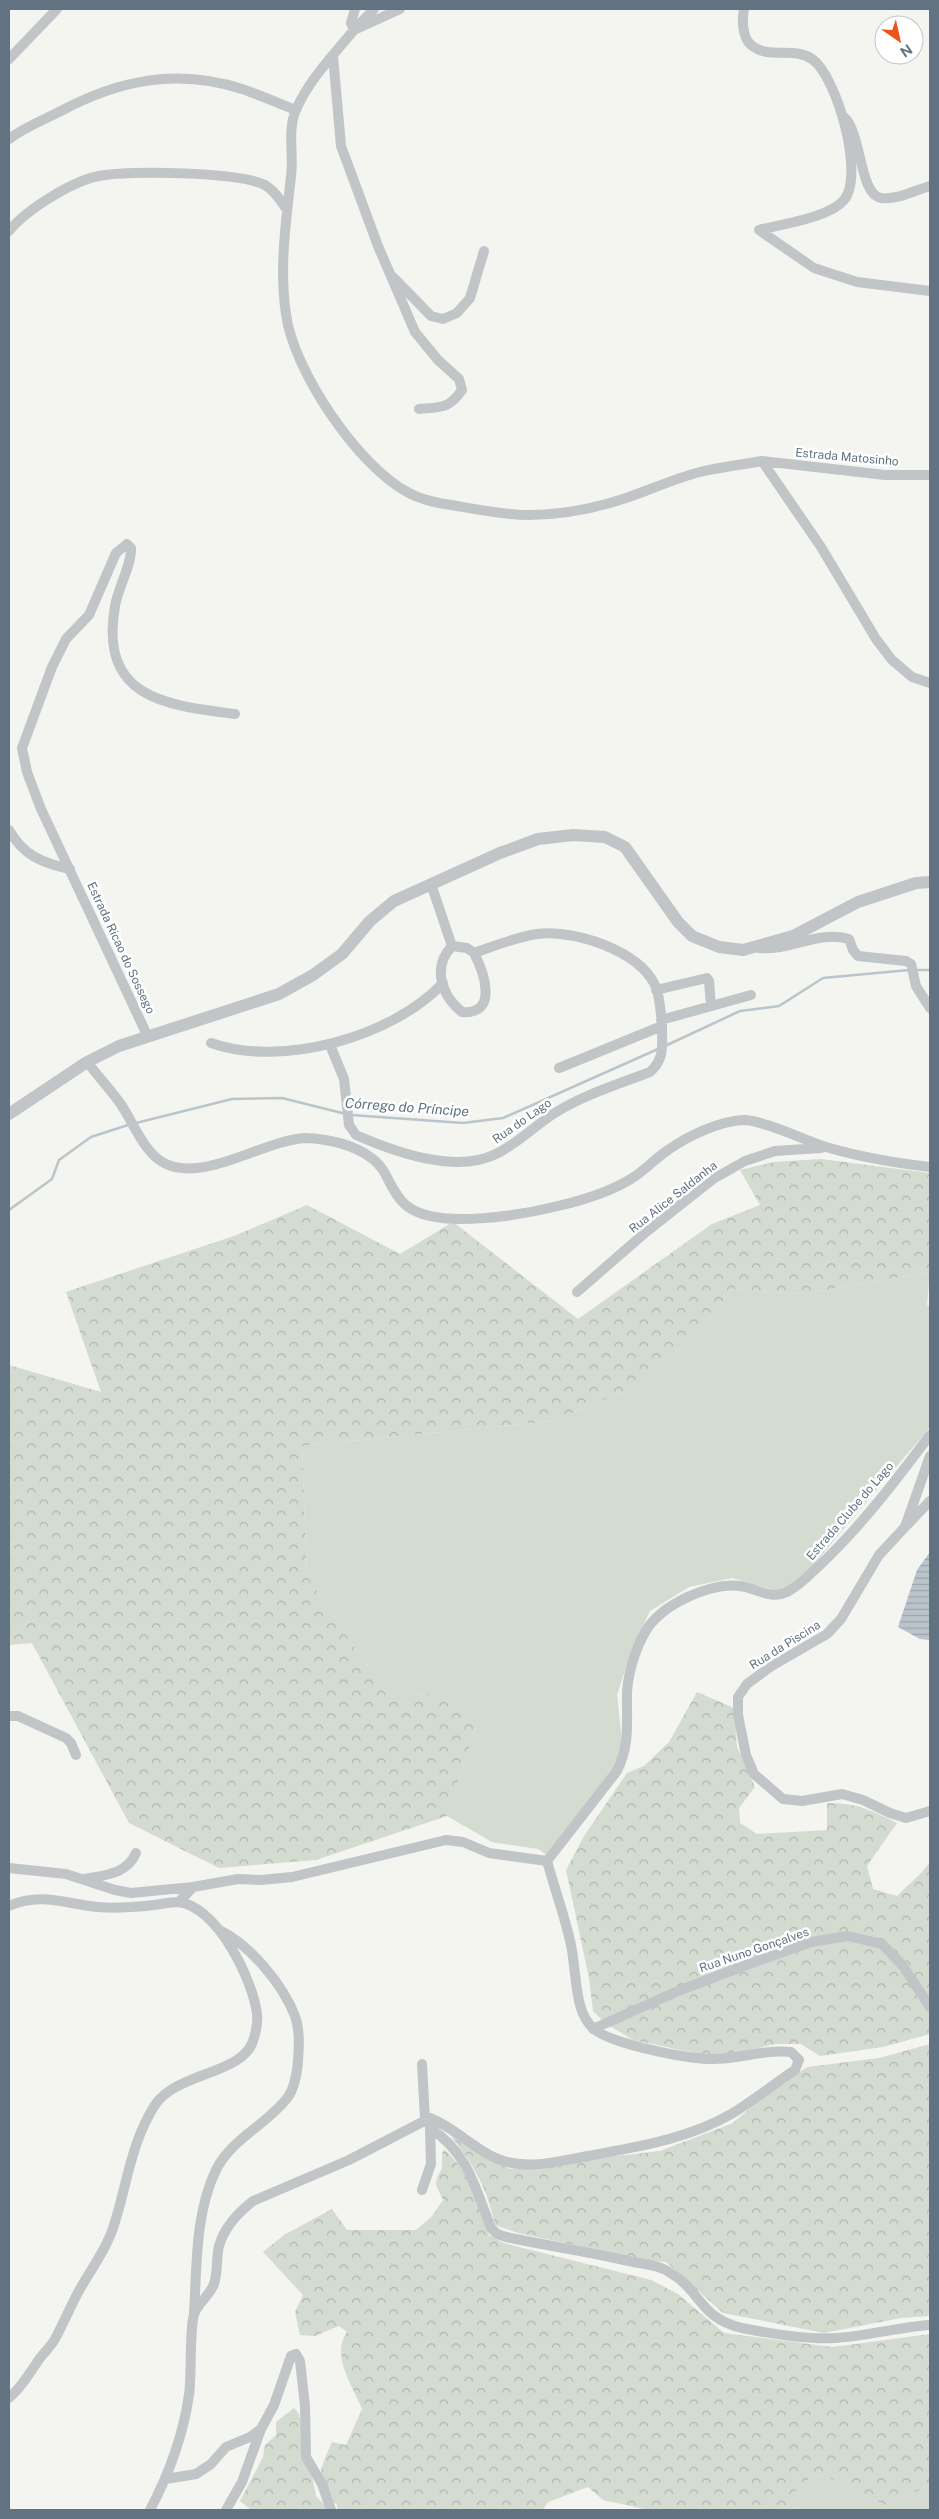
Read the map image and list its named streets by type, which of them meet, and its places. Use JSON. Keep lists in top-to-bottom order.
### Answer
{
  "streets": {
    "street": [
      "Estrada Matosinho",
      "Estrada Ricao do Sossego",
      "Rua do Lago",
      "Rua Alice Saldanha",
      "Estrada Clube do Lago",
      "Rua da Piscina",
      "Rua Nuno Gonçalves"
    ]
  },
  "water": ["Córrego do Príncipe"],
  "north": "bottom right"
}
